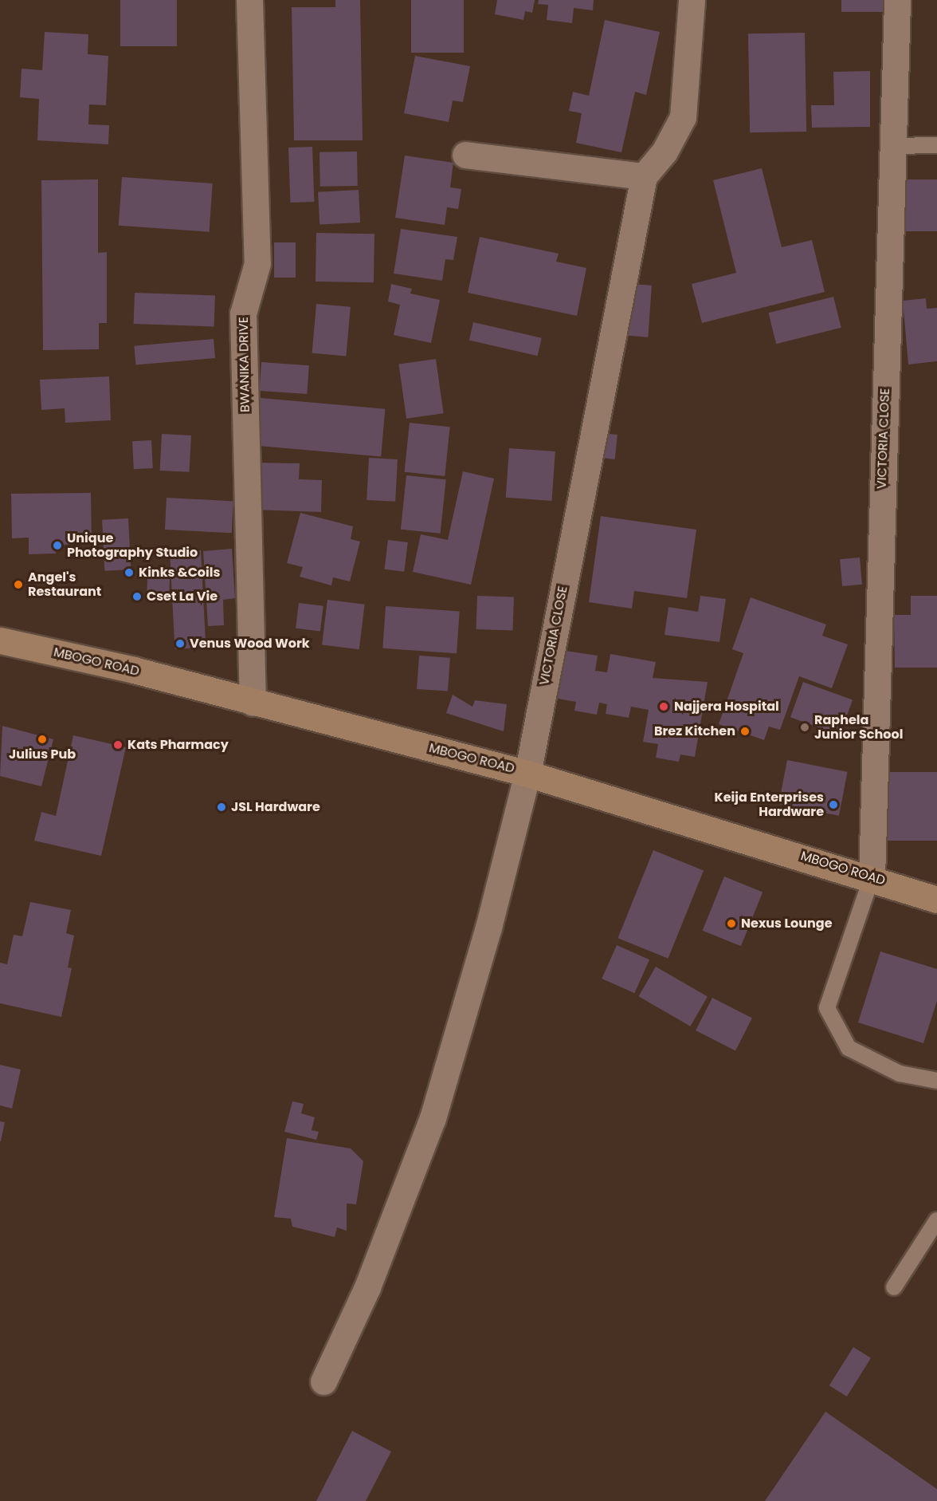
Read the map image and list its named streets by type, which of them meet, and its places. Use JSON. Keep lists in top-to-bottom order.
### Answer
{
  "streets": {
    "main road": ["MBOGO ROAD"],
    "street": ["BWANIKA DRIVE", "VICTORIA CLOSE"]
  },
  "crossings": [
    ["BWANIKA DRIVE", "MBOGO ROAD"],
    ["VICTORIA CLOSE", "MBOGO ROAD"]
  ],
  "places": [
    "Unique Photography Studio",
    "Kinks &Coils",
    "Angel's Restaurant",
    "Cset La Vie",
    "Venus Wood Work",
    "Najjera Hospital",
    "Raphela Junior School",
    "Brez Kitchen",
    "Julius Pub",
    "Kats Pharmacy",
    "Keija Enterprises Hardware",
    "JSL Hardware",
    "Nexus Lounge"
  ]
}
